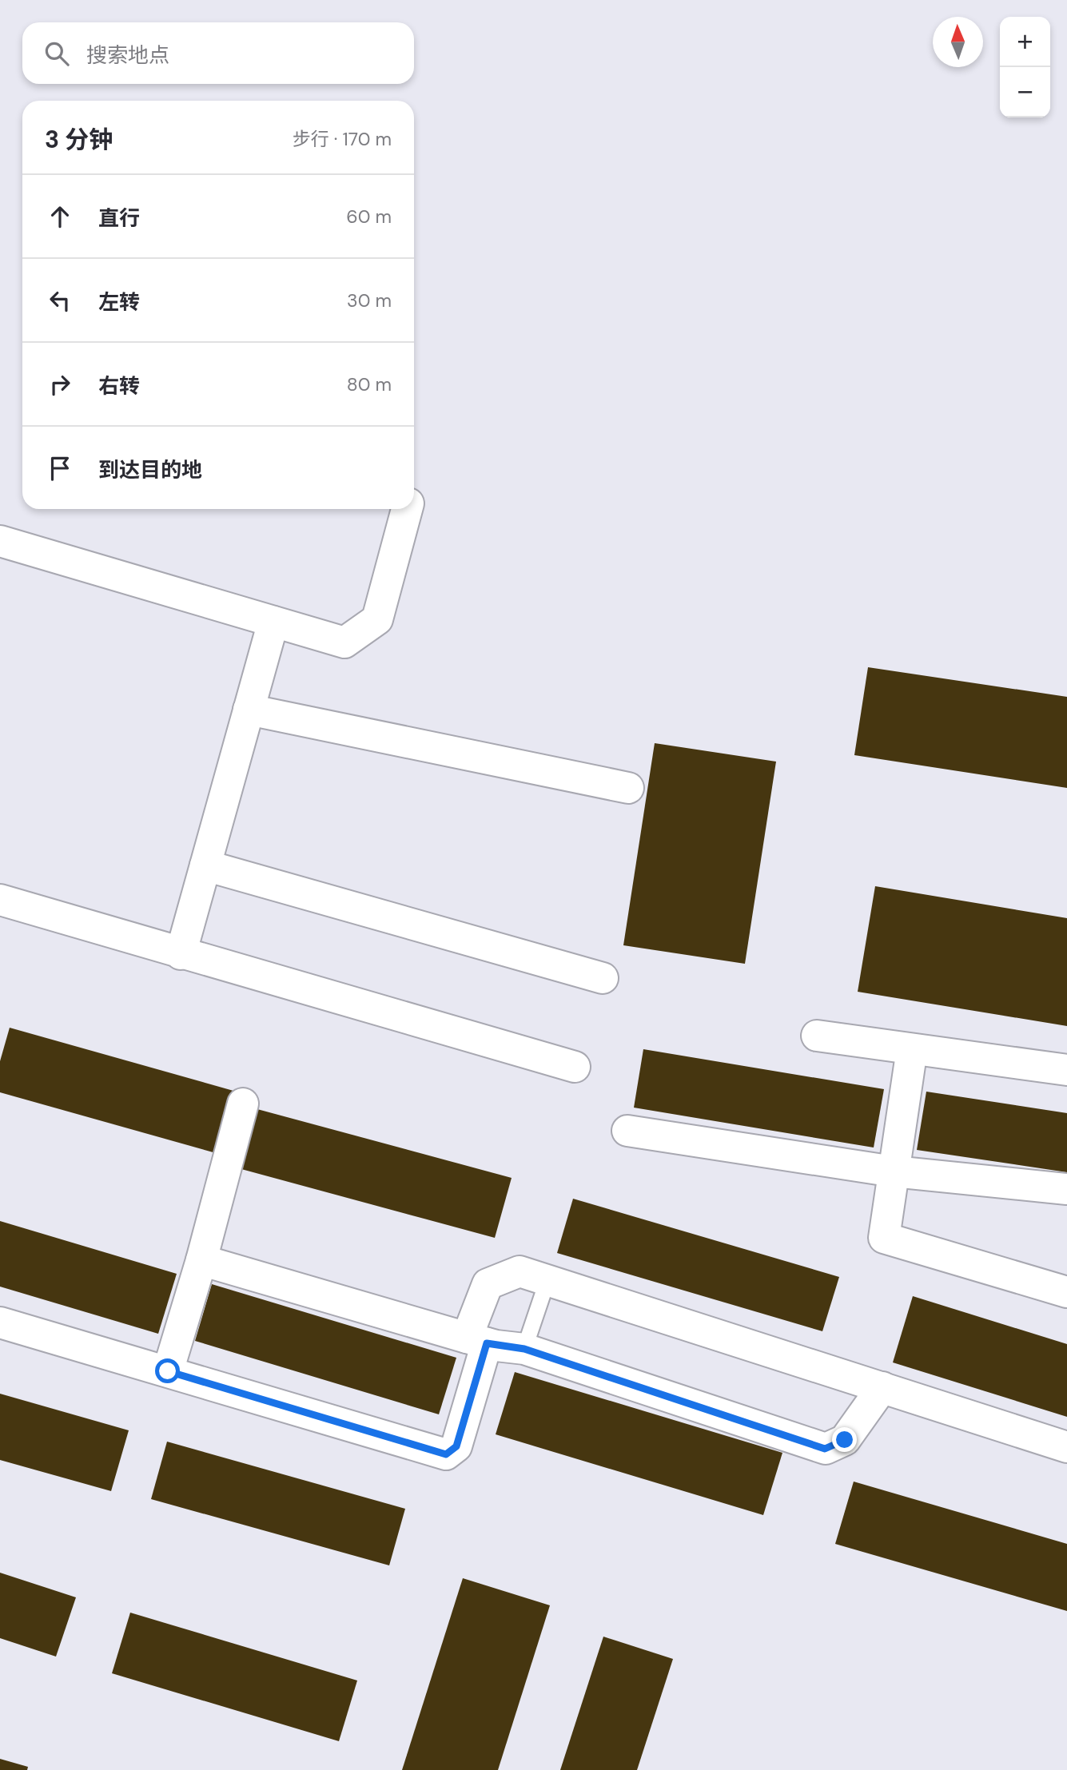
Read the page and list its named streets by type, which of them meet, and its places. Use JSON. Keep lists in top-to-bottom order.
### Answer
{
  "north": "top",
  "page": {
    "map_buttons": ["+", "−"],
    "search": "搜索地点",
    "heading": ["3 分钟", "步行 · 170 m"],
    "list": [
      ["直行", "60 m"],
      ["左转", "30 m"],
      ["右转", "80 m"],
      "到达目的地"
    ]
  }
}
